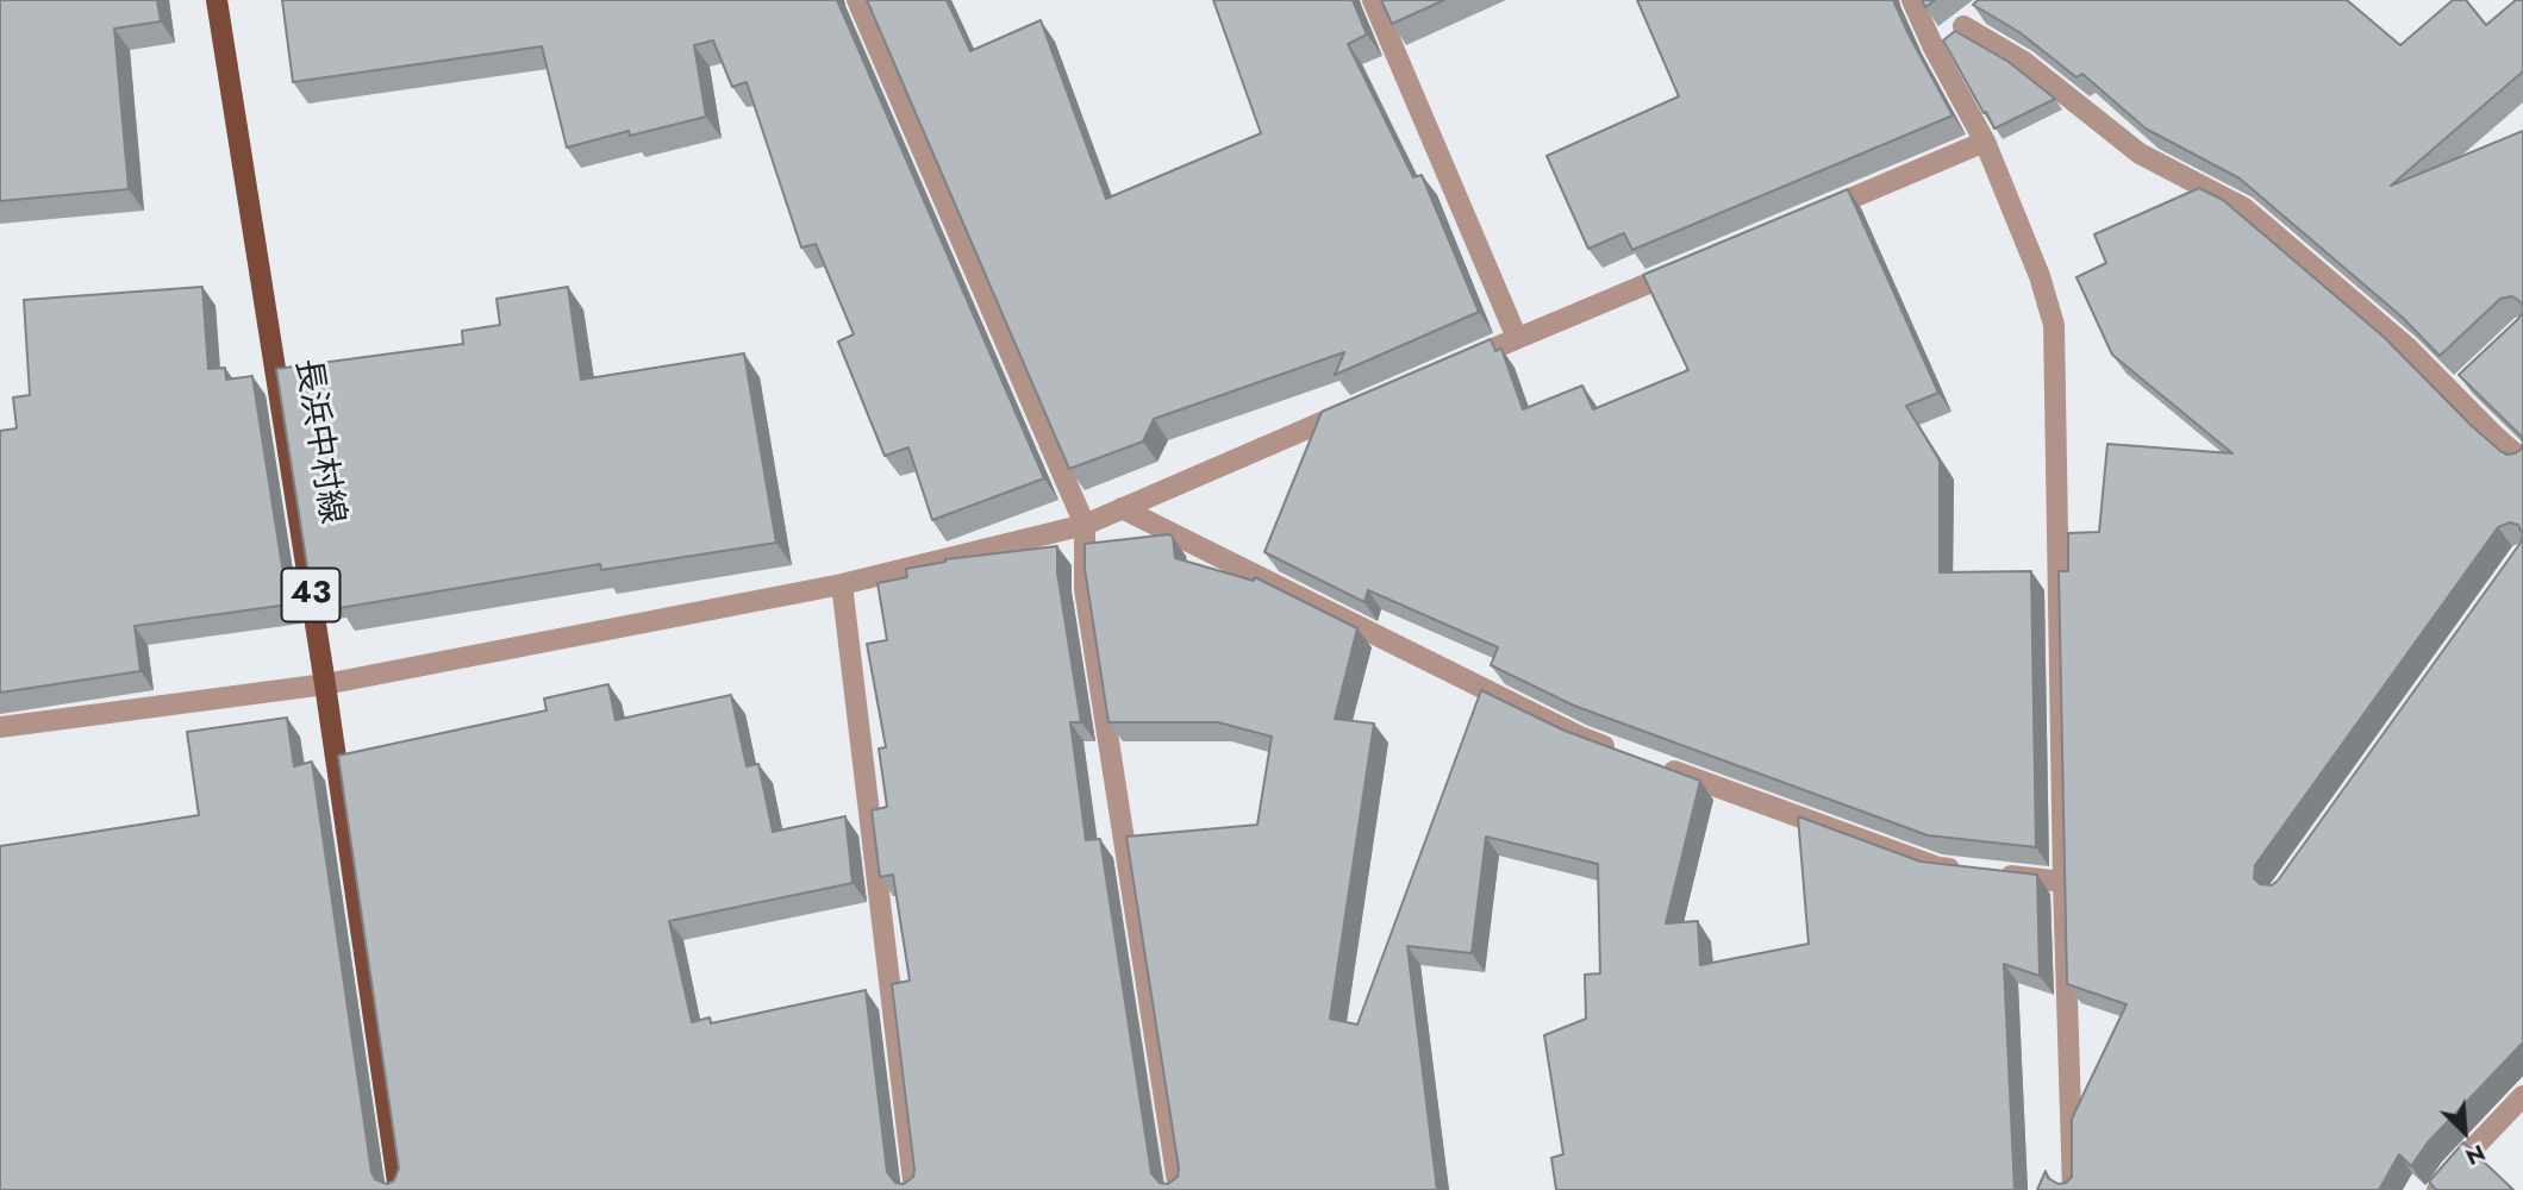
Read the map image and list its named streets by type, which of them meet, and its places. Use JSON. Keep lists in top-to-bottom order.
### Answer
{
  "streets": {
    "main road": ["長浜中村線", "43"]
  },
  "north": "bottom right"
}
